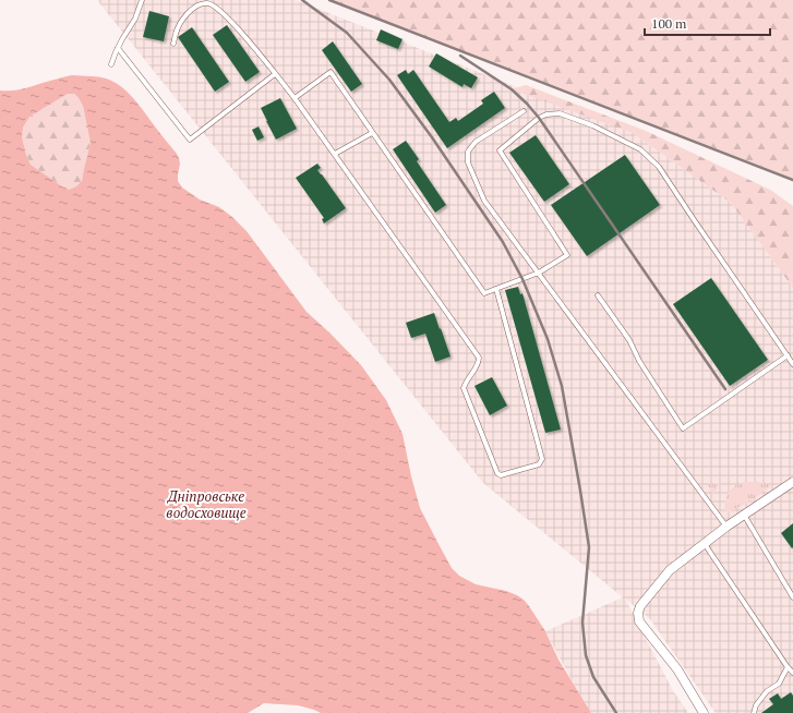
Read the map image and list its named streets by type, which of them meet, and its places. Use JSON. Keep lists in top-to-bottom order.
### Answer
{
  "water": ["Дніпровське водосховище"],
  "scale_bar": "100 m"
}
